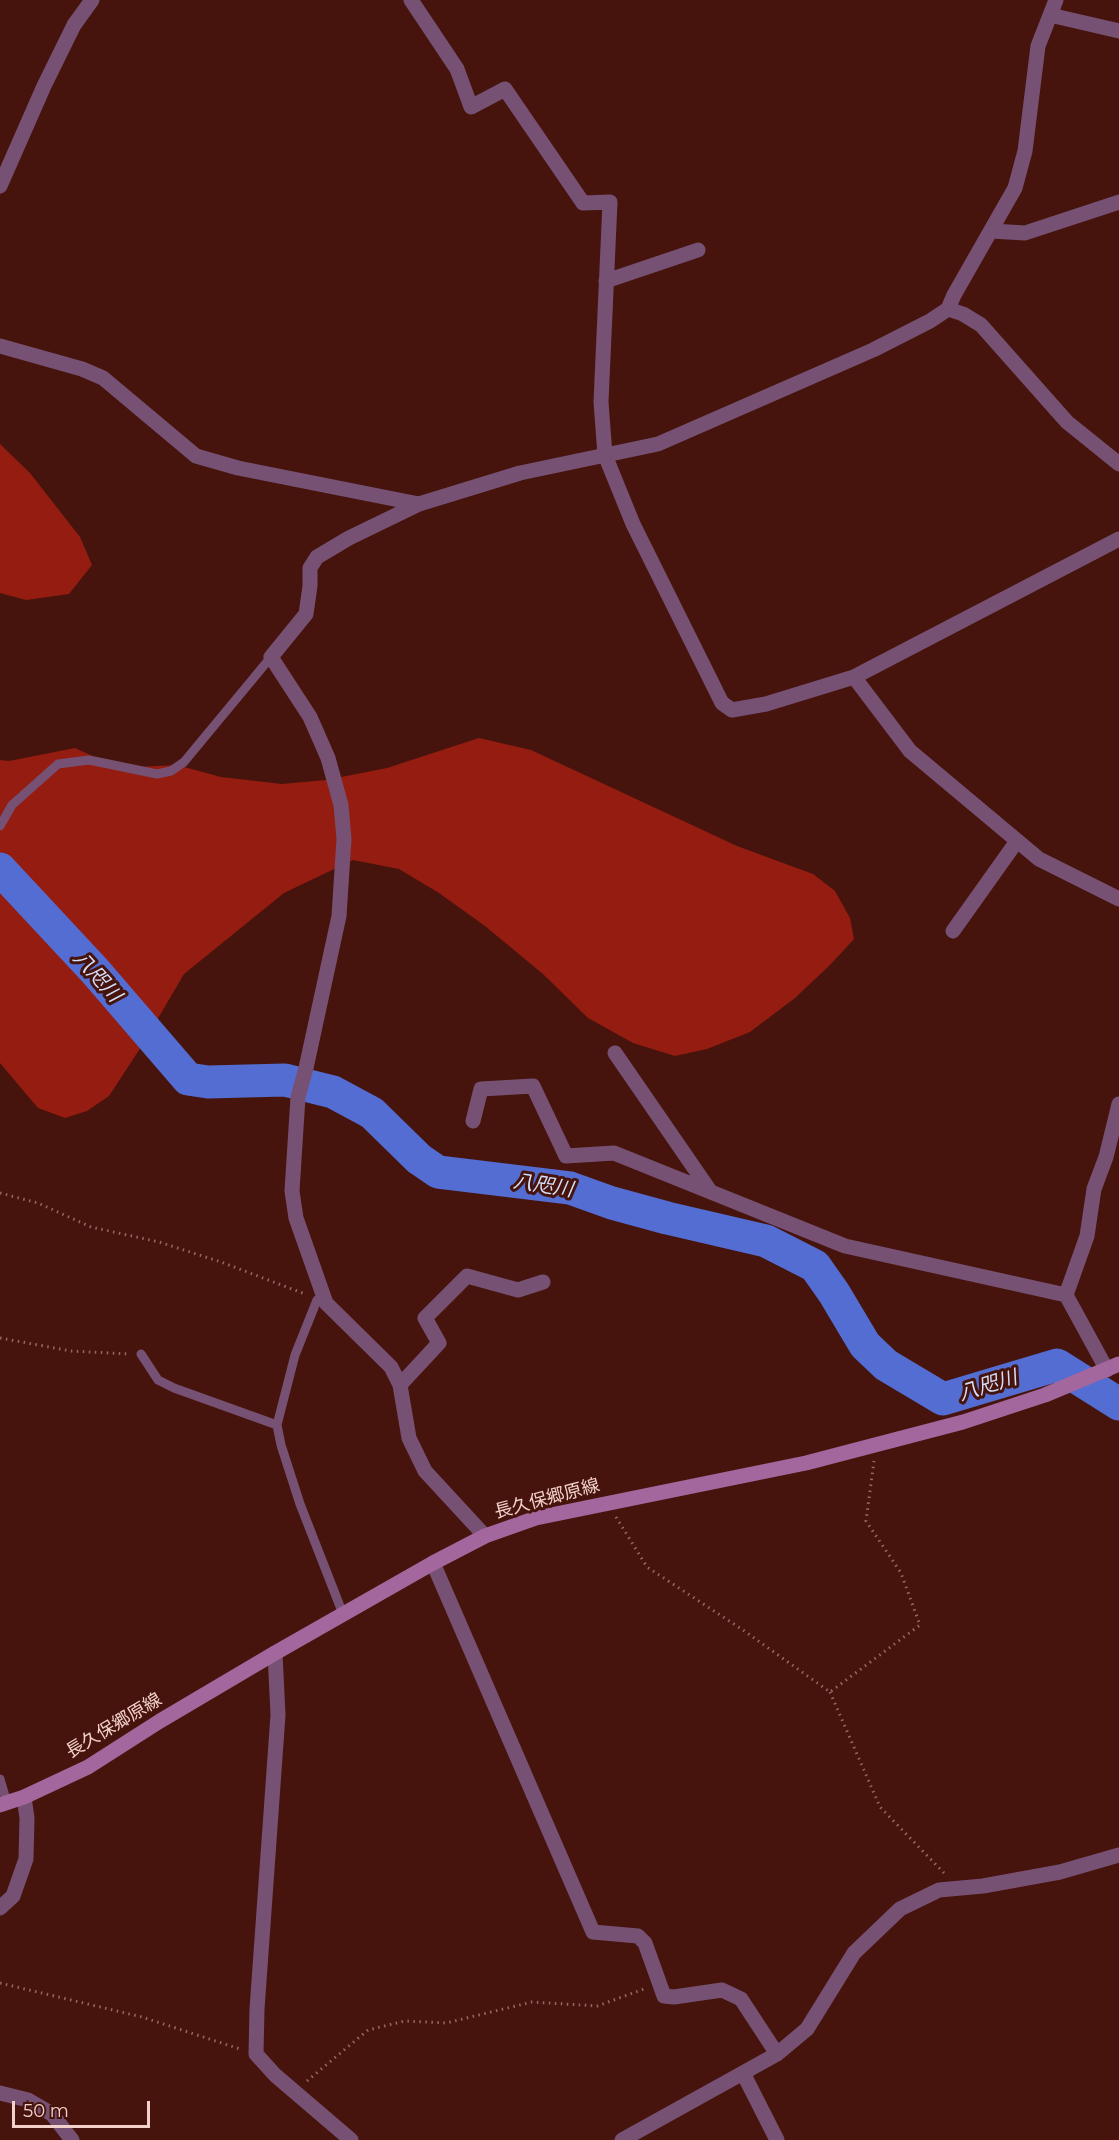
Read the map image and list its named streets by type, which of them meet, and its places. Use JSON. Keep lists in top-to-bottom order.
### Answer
{
  "streets": {
    "main road": ["長久保郷原線"]
  },
  "water": ["八咫川"],
  "scale_bar": "50 m"
}
